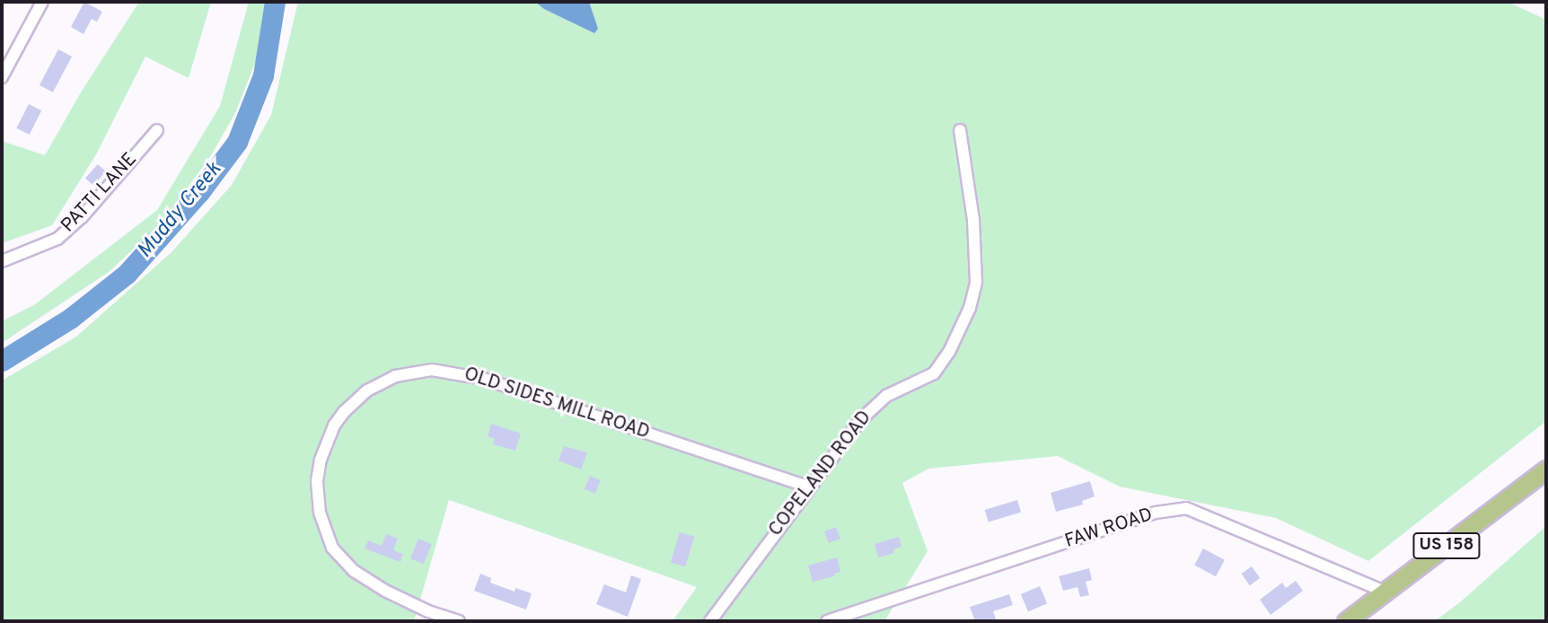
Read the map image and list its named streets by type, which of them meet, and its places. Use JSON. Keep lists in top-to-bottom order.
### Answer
{
  "streets": {
    "main road": ["US 158"],
    "street": [
      "PATTI LANE",
      "OLD SIDES MILL ROAD",
      "COPELAND ROAD",
      "FAW ROAD"
    ]
  },
  "crossings": [
    ["OLD SIDES MILL ROAD", "COPELAND ROAD"],
    ["FAW ROAD", "US 158"]
  ],
  "water": ["Muddy Creek"]
}
